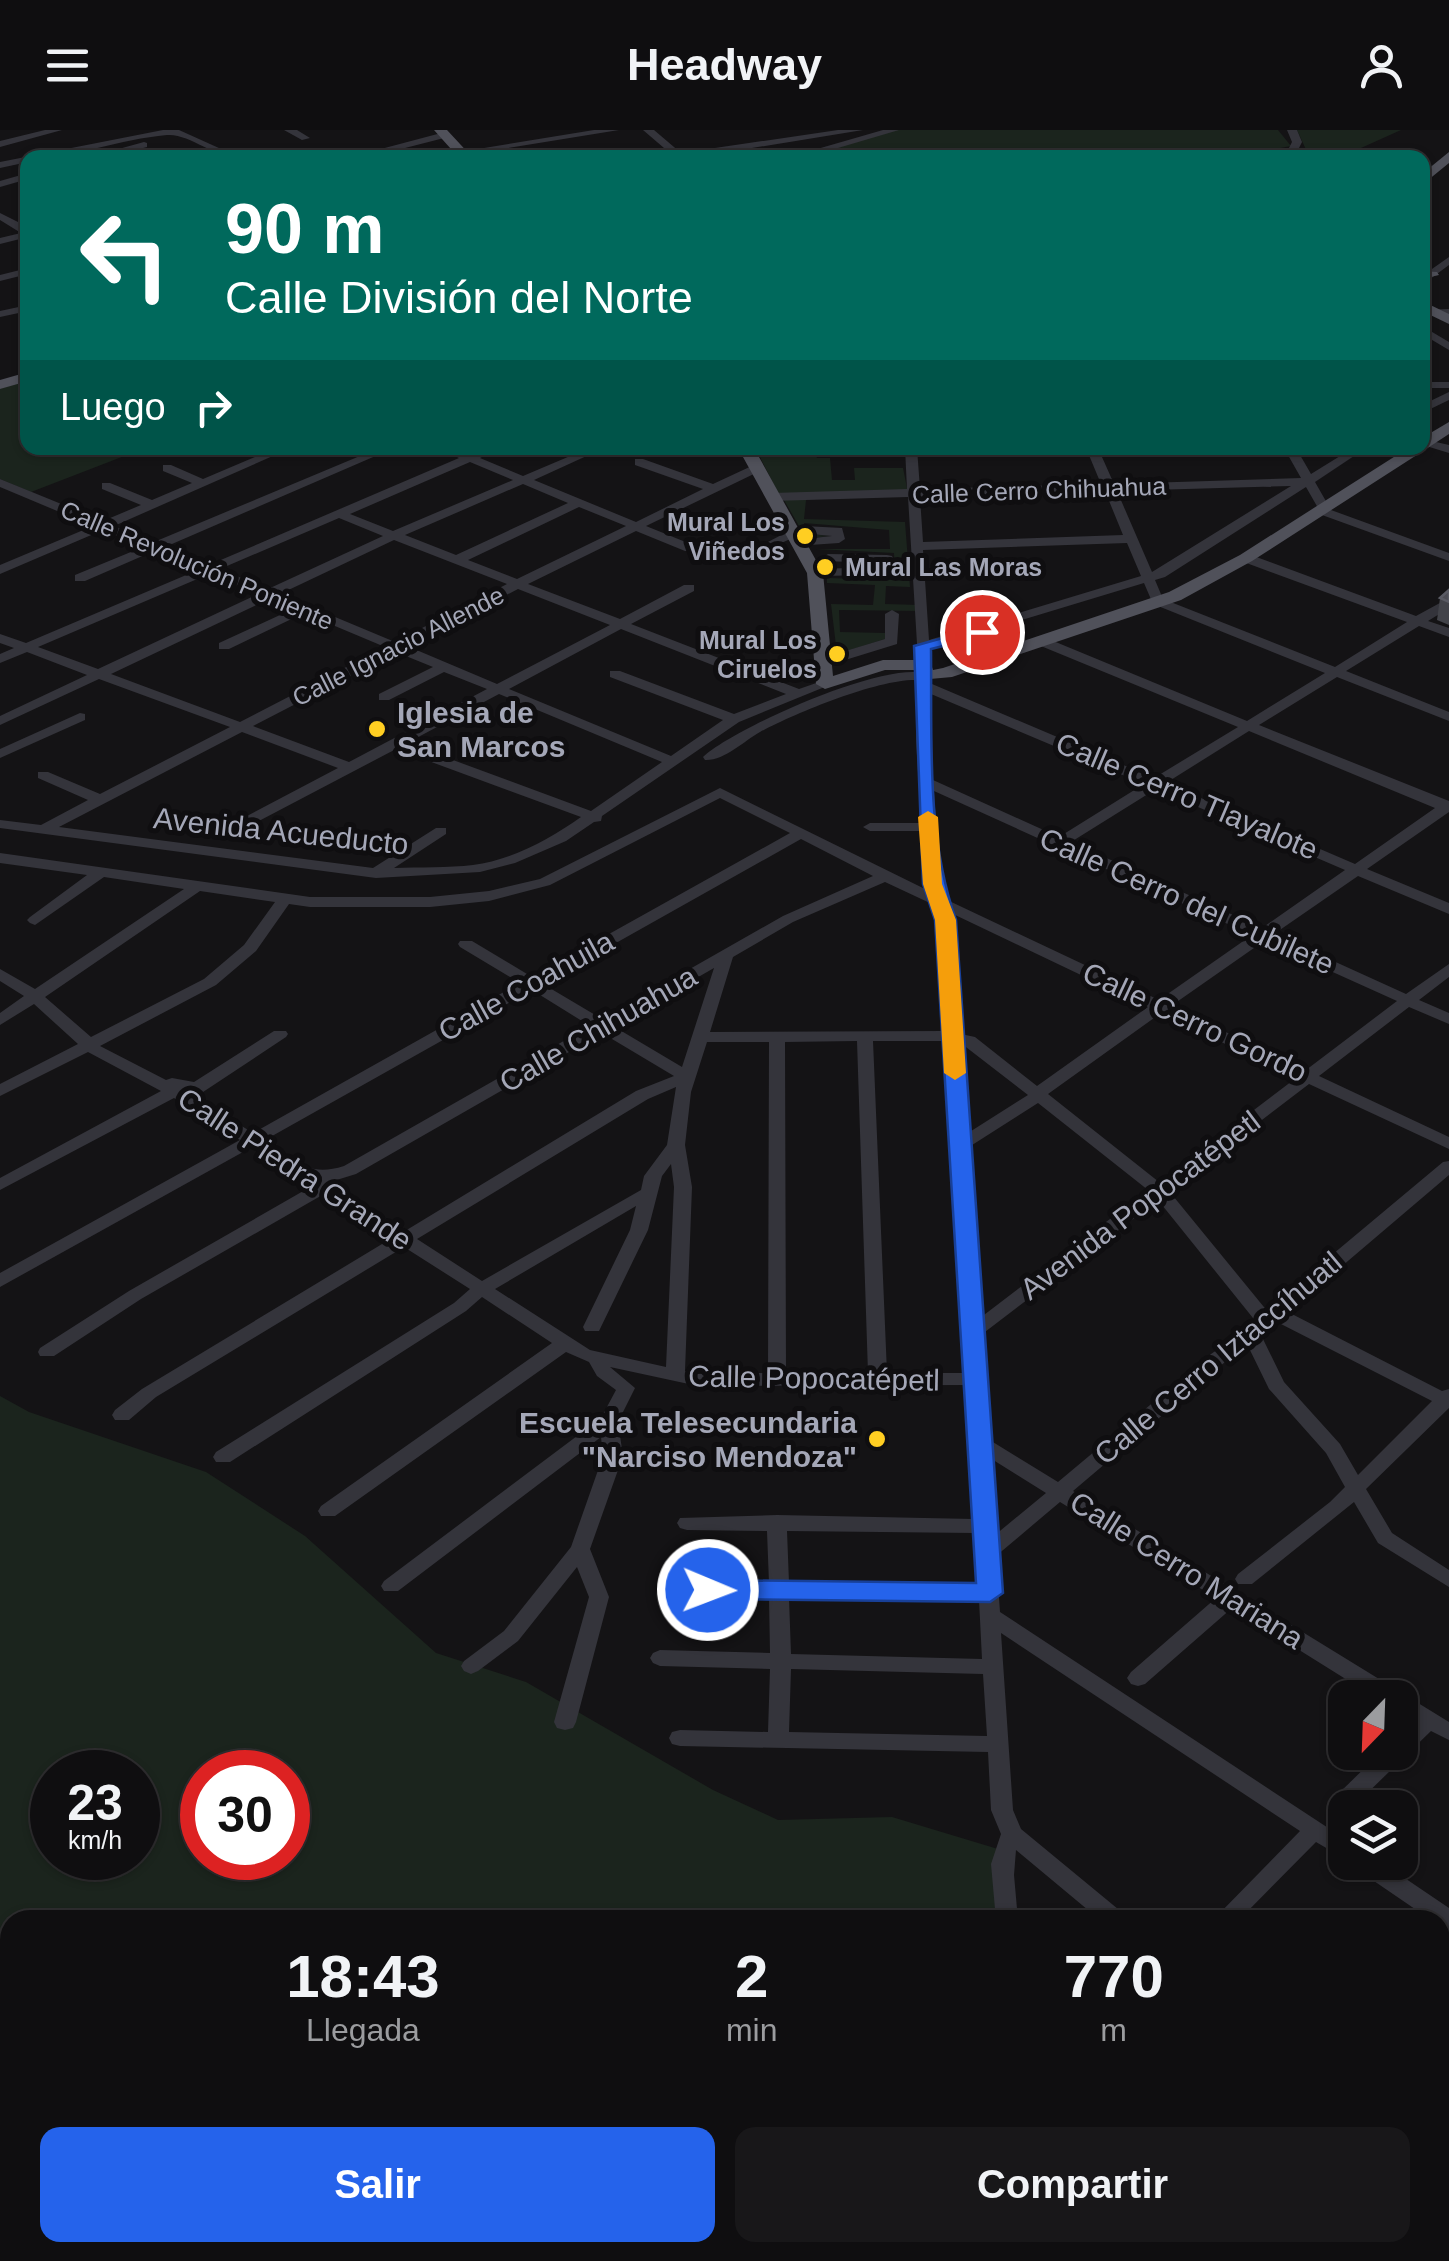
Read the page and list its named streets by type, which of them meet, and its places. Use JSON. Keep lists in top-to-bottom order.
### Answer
{
  "streets": {
    "main road": ["Avenida Acueducto"],
    "street": [
      "Calle Cerro Chihuahua",
      "Calle Revolución Poniente",
      "Calle Ignacio Allende",
      "Calle Cerro Tlayalote",
      "Calle Cerro del Cubilete",
      "Calle Coahuila",
      "Calle Cerro Gordo",
      "Calle Chihuahua",
      "Calle Piedra Grande",
      "Avenida Popocatépetl",
      "Calle Cerro Iztaccíhuatl",
      "Calle Popocatépetl",
      "Calle Cerro Mariana"
    ]
  },
  "crossings": [
    ["Calle Cerro Chihuahua", "Avenida Acueducto"],
    ["Calle Revolución Poniente", "Calle Ignacio Allende"],
    ["Calle Revolución Poniente", "Avenida Acueducto"],
    ["Calle Ignacio Allende", "Avenida Acueducto"],
    ["Calle Cerro Tlayalote", "Avenida Acueducto"],
    ["Avenida Acueducto", "Calle Cerro Gordo"],
    ["Calle Cerro del Cubilete", "Avenida Popocatépetl"],
    ["Calle Coahuila", "Calle Cerro Gordo"],
    ["Calle Coahuila", "Calle Piedra Grande"],
    ["Calle Cerro Gordo", "Calle Chihuahua"],
    ["Calle Cerro Gordo", "Avenida Popocatépetl"],
    ["Calle Chihuahua", "Calle Piedra Grande"],
    ["Calle Piedra Grande", "Calle Popocatépetl"],
    ["Calle Cerro Iztaccíhuatl", "Calle Cerro Mariana"]
  ],
  "places": [
    "Mural Los Viñedos",
    "Mural Las Moras",
    "Mural Los Ciruelos",
    "Iglesia de San Marcos",
    "Escuela Telesecundaria \"Narciso Mendoza\""
  ],
  "north": "bottom left",
  "page": {
    "header": "Headway",
    "turn": ["90 m", "Calle División del Norte"],
    "then": "Luego",
    "speed": "23 km/h",
    "limit": "30",
    "eta": [
      "18:43",
      "Llegada",
      "2",
      "min",
      "770",
      "m"
    ],
    "buttons": ["Salir", "Compartir"]
  }
}
